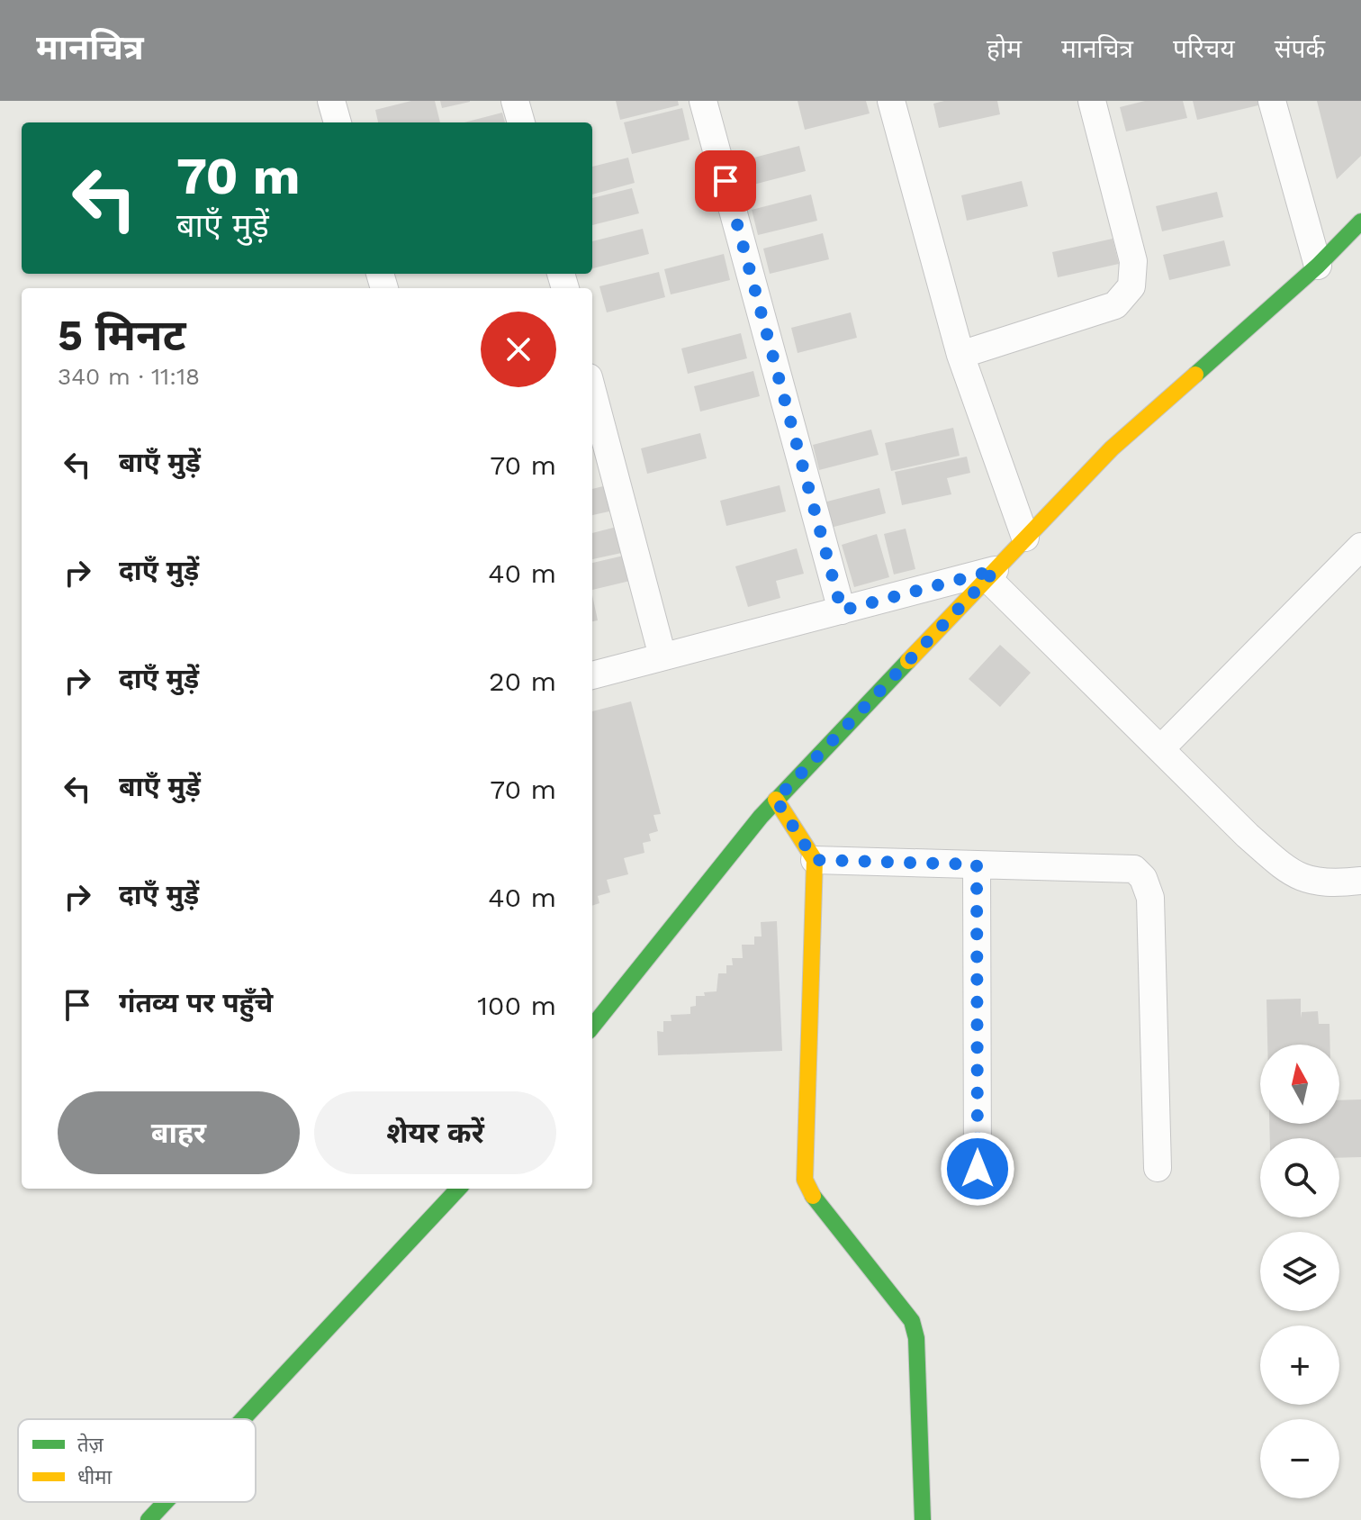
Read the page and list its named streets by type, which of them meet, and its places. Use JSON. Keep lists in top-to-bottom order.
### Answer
{
  "legend": ["तेज़", "धीमा"],
  "north": "top",
  "page": {
    "header": "मानचित्र",
    "nav": [
      "होम",
      "मानचित्र",
      "परिचय",
      "संपर्क"
    ],
    "turn": ["70 m", "बाएँ मुड़ें"],
    "heading": ["5 मिनट", "340 m · 11:18"],
    "list": [
      {
        "name": "बाएँ मुड़ें",
        "value": "70 m"
      },
      {
        "name": "दाएँ मुड़ें",
        "value": "40 m"
      },
      {
        "name": "दाएँ मुड़ें",
        "value": "20 m"
      },
      {
        "name": "बाएँ मुड़ें",
        "value": "70 m"
      },
      {
        "name": "दाएँ मुड़ें",
        "value": "40 m"
      },
      {
        "name": "गंतव्य पर पहुँचे",
        "value": "100 m"
      }
    ],
    "map_buttons": ["+", "−"],
    "buttons": ["बाहर", "शेयर करें"]
  }
}
